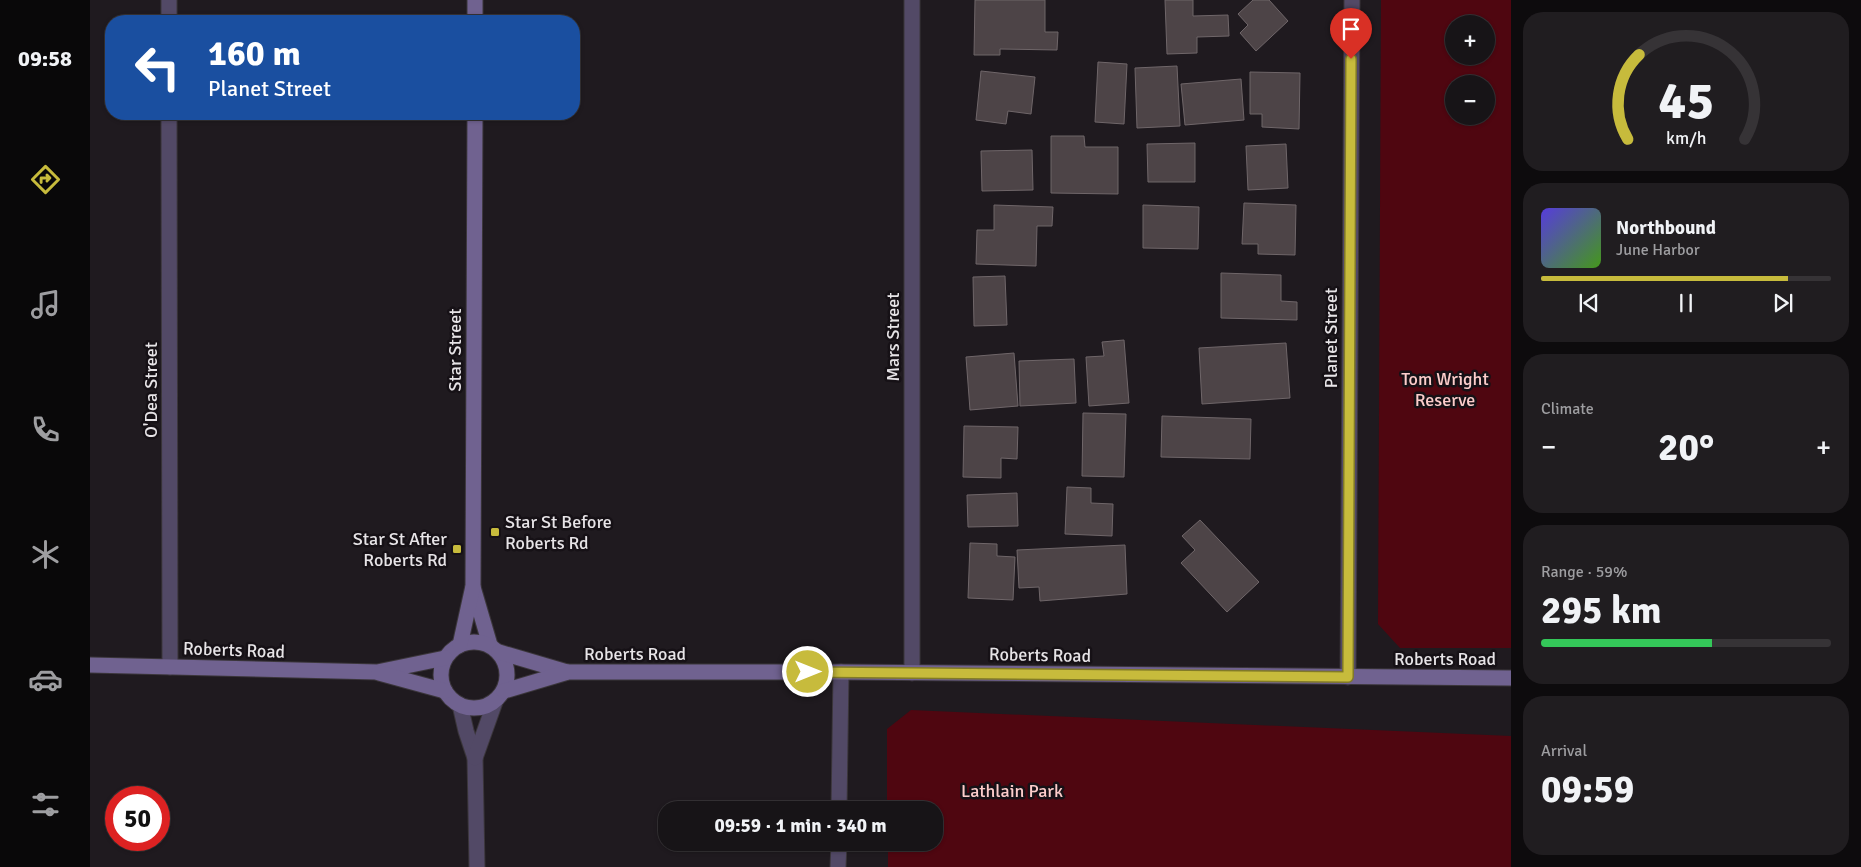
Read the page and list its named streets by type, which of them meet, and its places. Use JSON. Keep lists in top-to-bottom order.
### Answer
{
  "streets": {
    "main road": ["Star Street", "Roberts Road"],
    "street": ["Mars Street", "Planet Street", "O'Dea Street"]
  },
  "crossings": [
    ["Mars Street", "Roberts Road"],
    ["Planet Street", "Roberts Road"],
    ["Star Street", "Roberts Road"],
    ["O'Dea Street", "Roberts Road"]
  ],
  "parks": ["Tom Wright Reserve", "Lathlain Park"],
  "places": {
    "transit": ["Star St Before Roberts Rd", "Star St After Roberts Rd"]
  },
  "page": {
    "tabs": "09:58",
    "map_buttons": ["+", "−"],
    "turn": ["160 m", "Planet Street"],
    "song": ["Northbound", "June Harbor"],
    "tile": [
      "Climate",
      ["Range · 59%", "295 km"],
      ["Arrival", "09:59"]
    ],
    "heat": ["−", "20°", "+"],
    "limit": "50",
    "trip": "09:59 · 1 min · 340 m",
    "gauge": ["45", "km/h"]
  }
}
